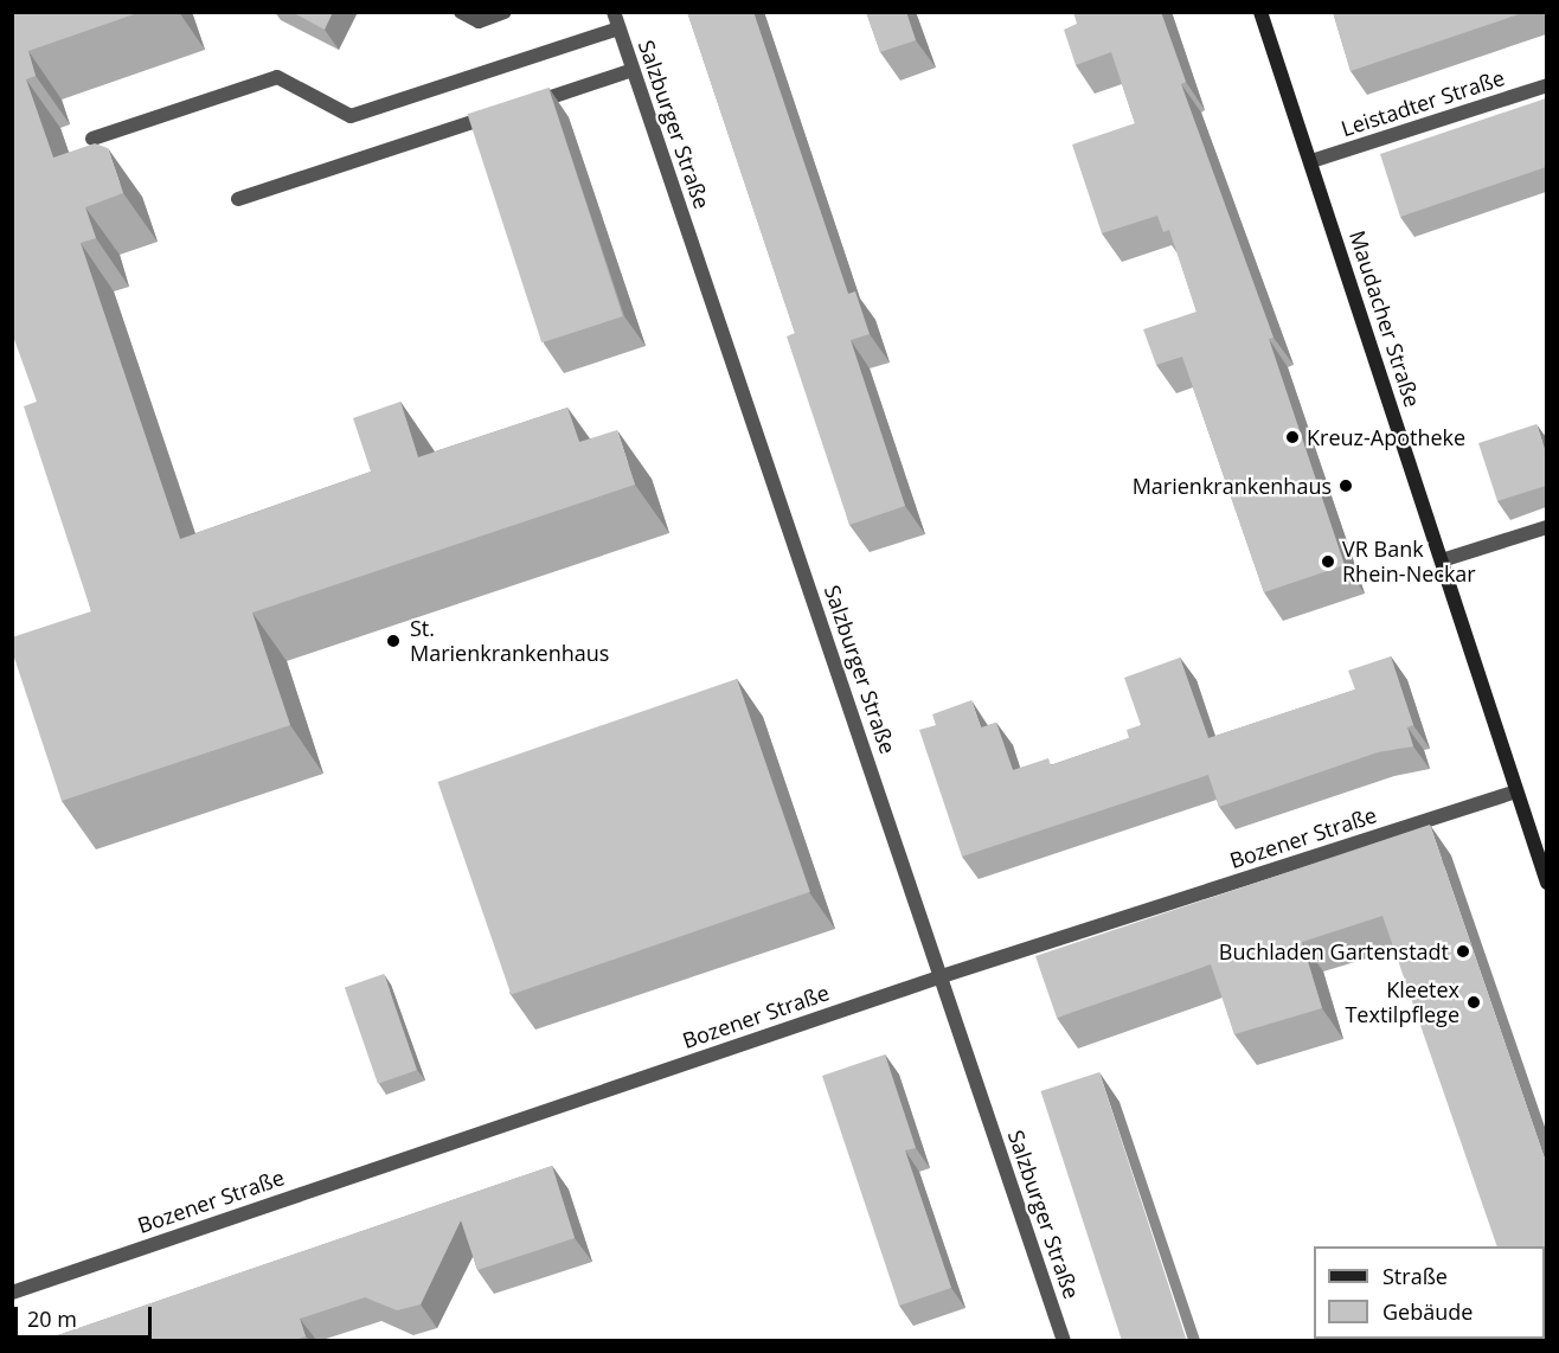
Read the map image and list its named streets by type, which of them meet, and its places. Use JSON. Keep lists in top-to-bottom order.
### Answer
{
  "streets": {
    "main road": ["Maudacher Straße"],
    "street": ["Leistadter Straße", "Salzburger Straße", "Bozener Straße"]
  },
  "crossings": [
    ["Leistadter Straße", "Maudacher Straße"],
    ["Salzburger Straße", "Bozener Straße"],
    ["Maudacher Straße", "Bozener Straße"]
  ],
  "places": [
    "Kreuz-Apotheke",
    "Marienkrankenhaus",
    "VR Bank Rhein-Neckar",
    "St. Marienkrankenhaus",
    "Buchladen Gartenstadt",
    "Kleetex Textilpflege"
  ],
  "legend": ["Straße", "Gebäude"],
  "scale_bar": "20 m"
}
